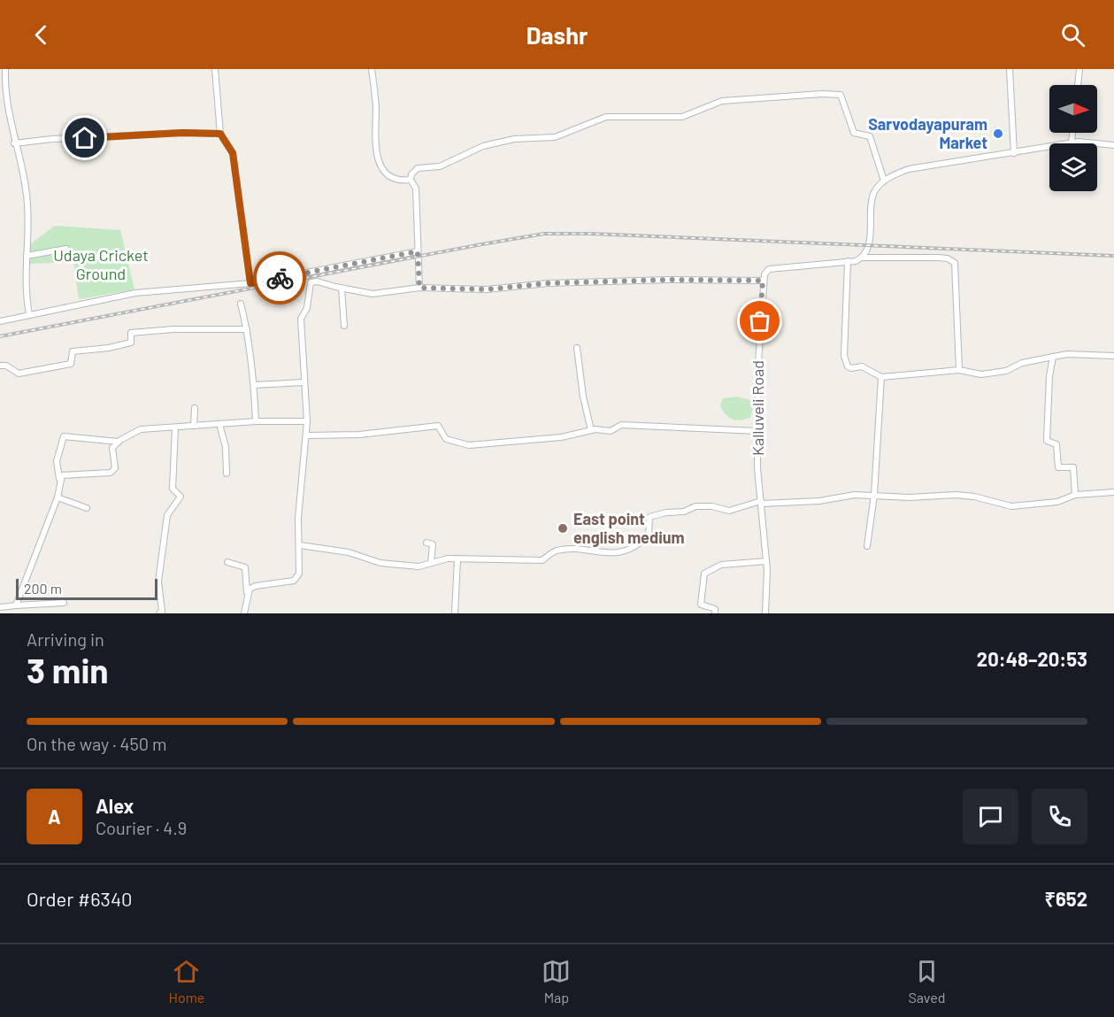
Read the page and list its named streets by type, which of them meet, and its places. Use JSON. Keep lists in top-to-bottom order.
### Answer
{
  "streets": {
    "street": ["Kalluveli Road"]
  },
  "parks": ["Udaya Cricket Ground"],
  "places": ["Sarvodayapuram Market", "East point english medium"],
  "scale_bar": "200 m",
  "north": "right",
  "page": {
    "header": "Dashr",
    "scale": "200 m",
    "heading": ["3 min", "Arriving in", "20:48–20:53"],
    "panel": [
      "Alex",
      "Courier · 4.9",
      "Order #6340",
      "₹652"
    ],
    "bar": "On the way · 450 m",
    "round": "A",
    "tabs": ["Home", "Map", "Saved"]
  }
}
